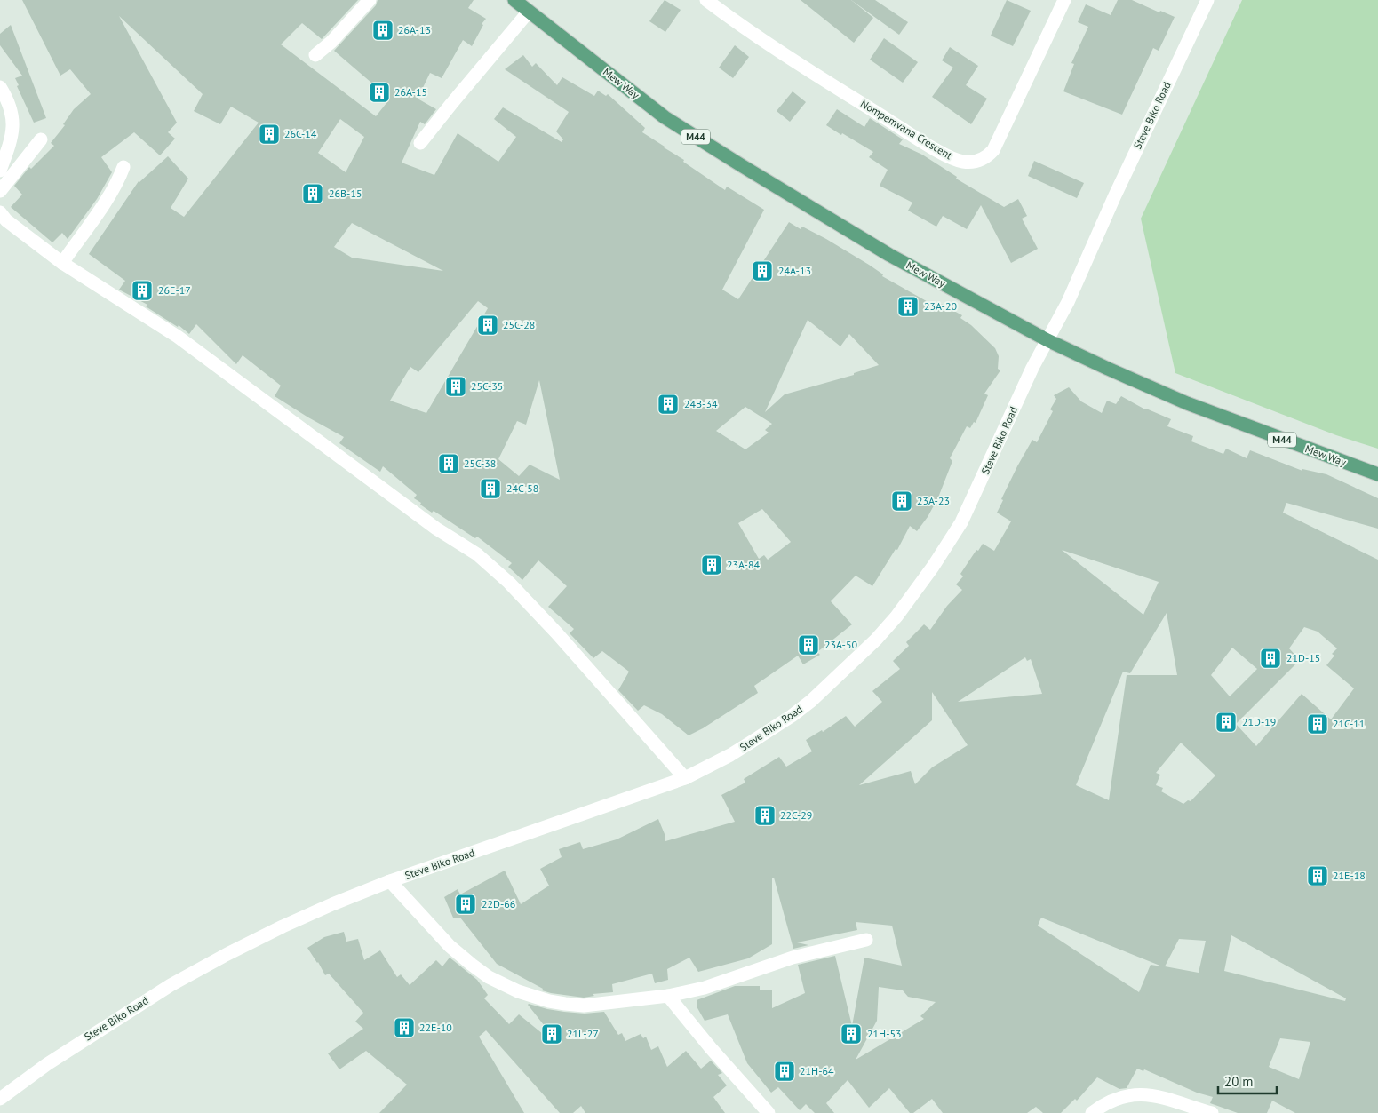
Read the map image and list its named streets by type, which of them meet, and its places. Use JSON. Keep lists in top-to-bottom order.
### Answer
{
  "streets": {
    "main road": ["Mew Way", "M44"],
    "street": ["Steve Biko Road", "Nompemvana Crescent"]
  },
  "crossings": [
    ["Mew Way", "Steve Biko Road"]
  ],
  "places": {
    "building": [
      "26A-13",
      "26A-15",
      "26C-14",
      "26B-15",
      "24A-13",
      "26E-17",
      "23A-20",
      "25C-28",
      "25C-35",
      "24B-34",
      "25C-38",
      "24C-58",
      "23A-23",
      "23A-84",
      "23A-50",
      "21D-15",
      "21D-19",
      "21C-11",
      "22C-29",
      "21E-18",
      "22D-66",
      "22E-10",
      "21L-27",
      "21H-53",
      "21H-64"
    ]
  },
  "scale_bar": "20 m"
}
